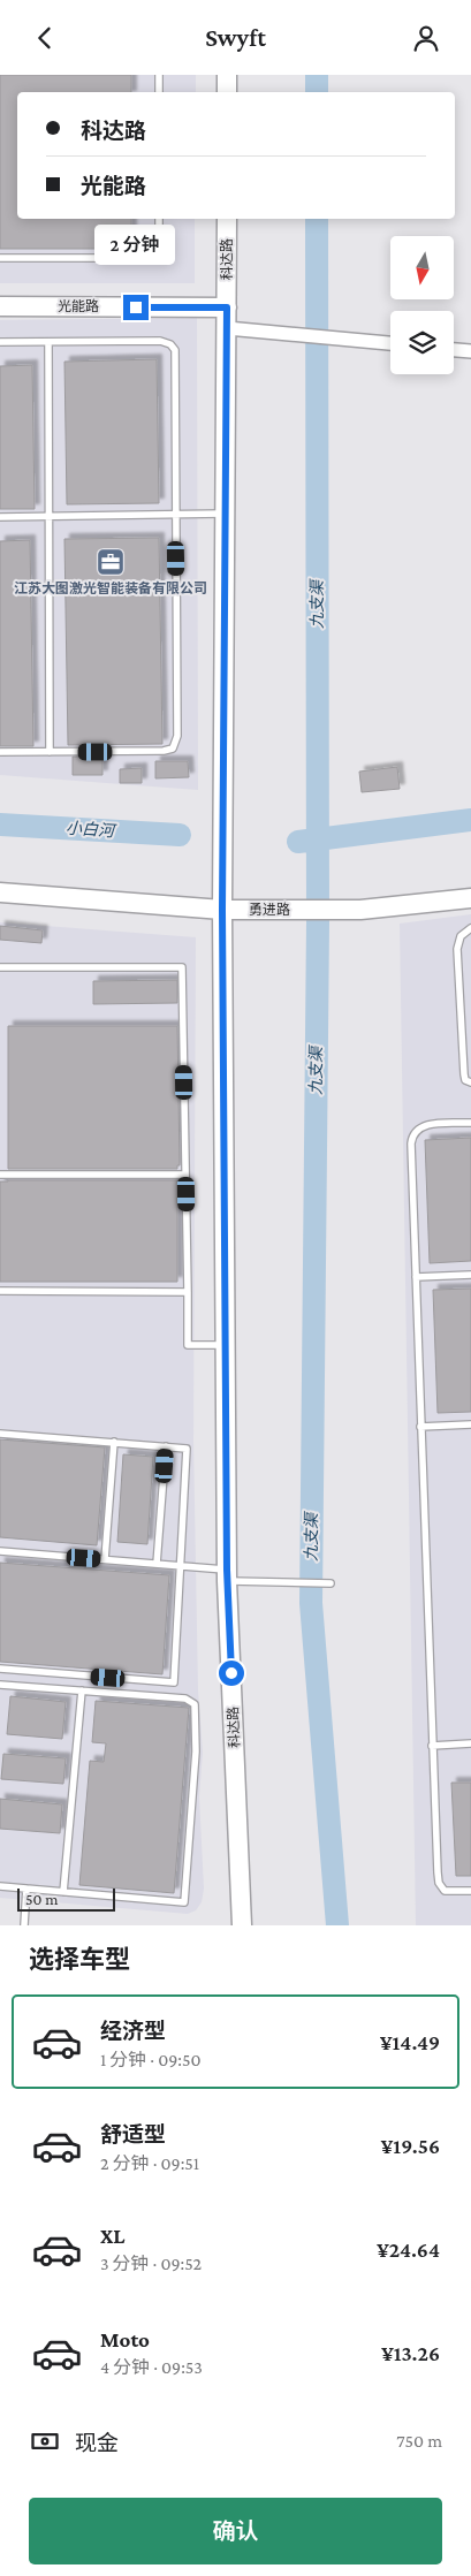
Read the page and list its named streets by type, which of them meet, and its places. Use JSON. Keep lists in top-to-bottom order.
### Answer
{
  "streets": {
    "street": ["科达路", "光能路", "勇进路"]
  },
  "crossings": [
    ["科达路", "光能路"],
    ["科达路", "勇进路"]
  ],
  "water": ["九支渠", "小白河"],
  "places": {
    "office": ["江苏大图激光智能装备有限公司"]
  },
  "scale_bar": "50 m",
  "north": "bottom",
  "page": {
    "header": "Swyft",
    "banner": ["科达路", "光能路"],
    "bubble": "2 分钟",
    "scale": "50 m",
    "heading": "选择车型",
    "list": [
      {
        "name": "经济型",
        "note": "1 分钟 · 09:50",
        "value": "¥14.49"
      },
      {
        "name": "舒适型",
        "note": "2 分钟 · 09:51",
        "value": "¥19.56"
      },
      {
        "name": "XL",
        "note": "3 分钟 · 09:52",
        "value": "¥24.64"
      },
      {
        "name": "Moto",
        "note": "4 分钟 · 09:53",
        "value": "¥13.26"
      }
    ],
    "pay": ["现金", "750 m"],
    "buttons": "确认"
  }
}
